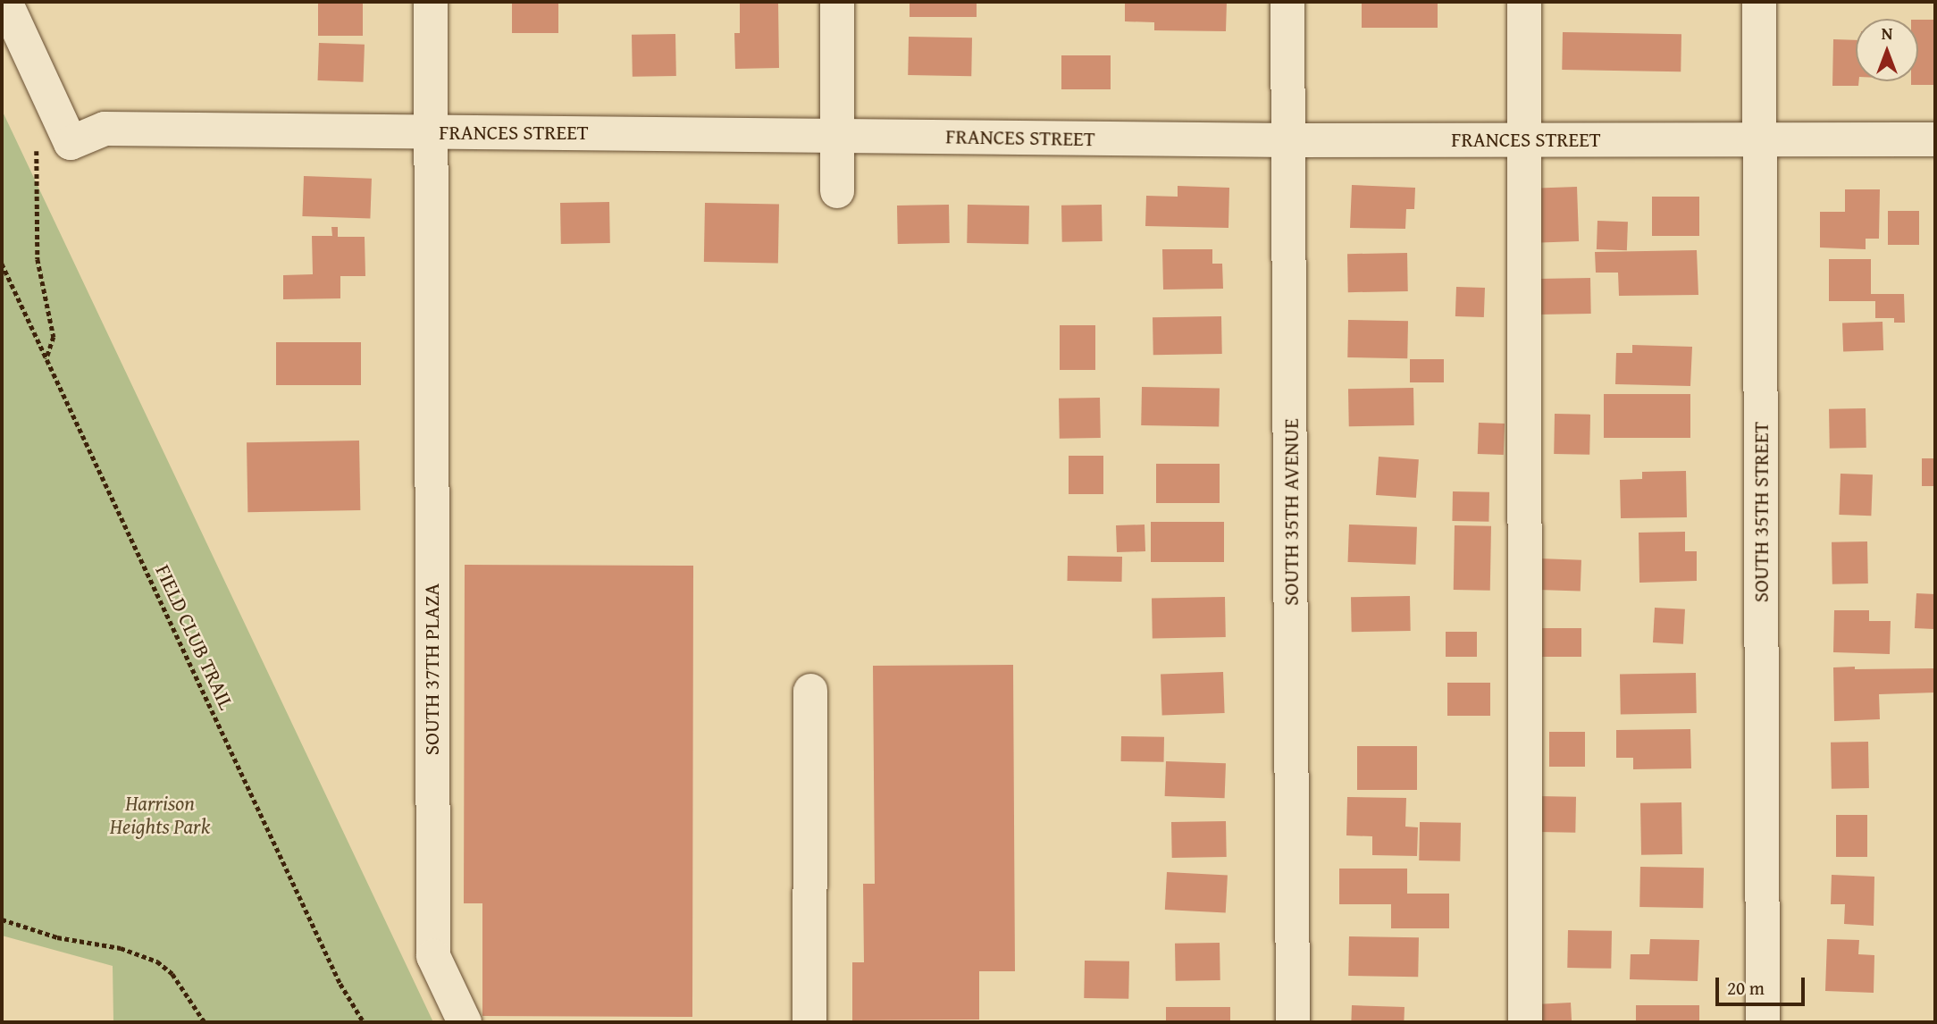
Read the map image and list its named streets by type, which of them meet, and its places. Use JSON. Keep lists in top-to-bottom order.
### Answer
{
  "streets": {
    "street": [
      "FRANCES STREET",
      "SOUTH 35TH AVENUE",
      "SOUTH 35TH STREET",
      "SOUTH 37TH PLAZA"
    ],
    "path": ["FIELD CLUB TRAIL"]
  },
  "crossings": [
    ["FRANCES STREET", "SOUTH 35TH AVENUE"],
    ["FRANCES STREET", "SOUTH 35TH STREET"],
    ["FRANCES STREET", "SOUTH 37TH PLAZA"]
  ],
  "parks": ["Harrison Heights Park"],
  "scale_bar": "20 m",
  "north": "top"
}
